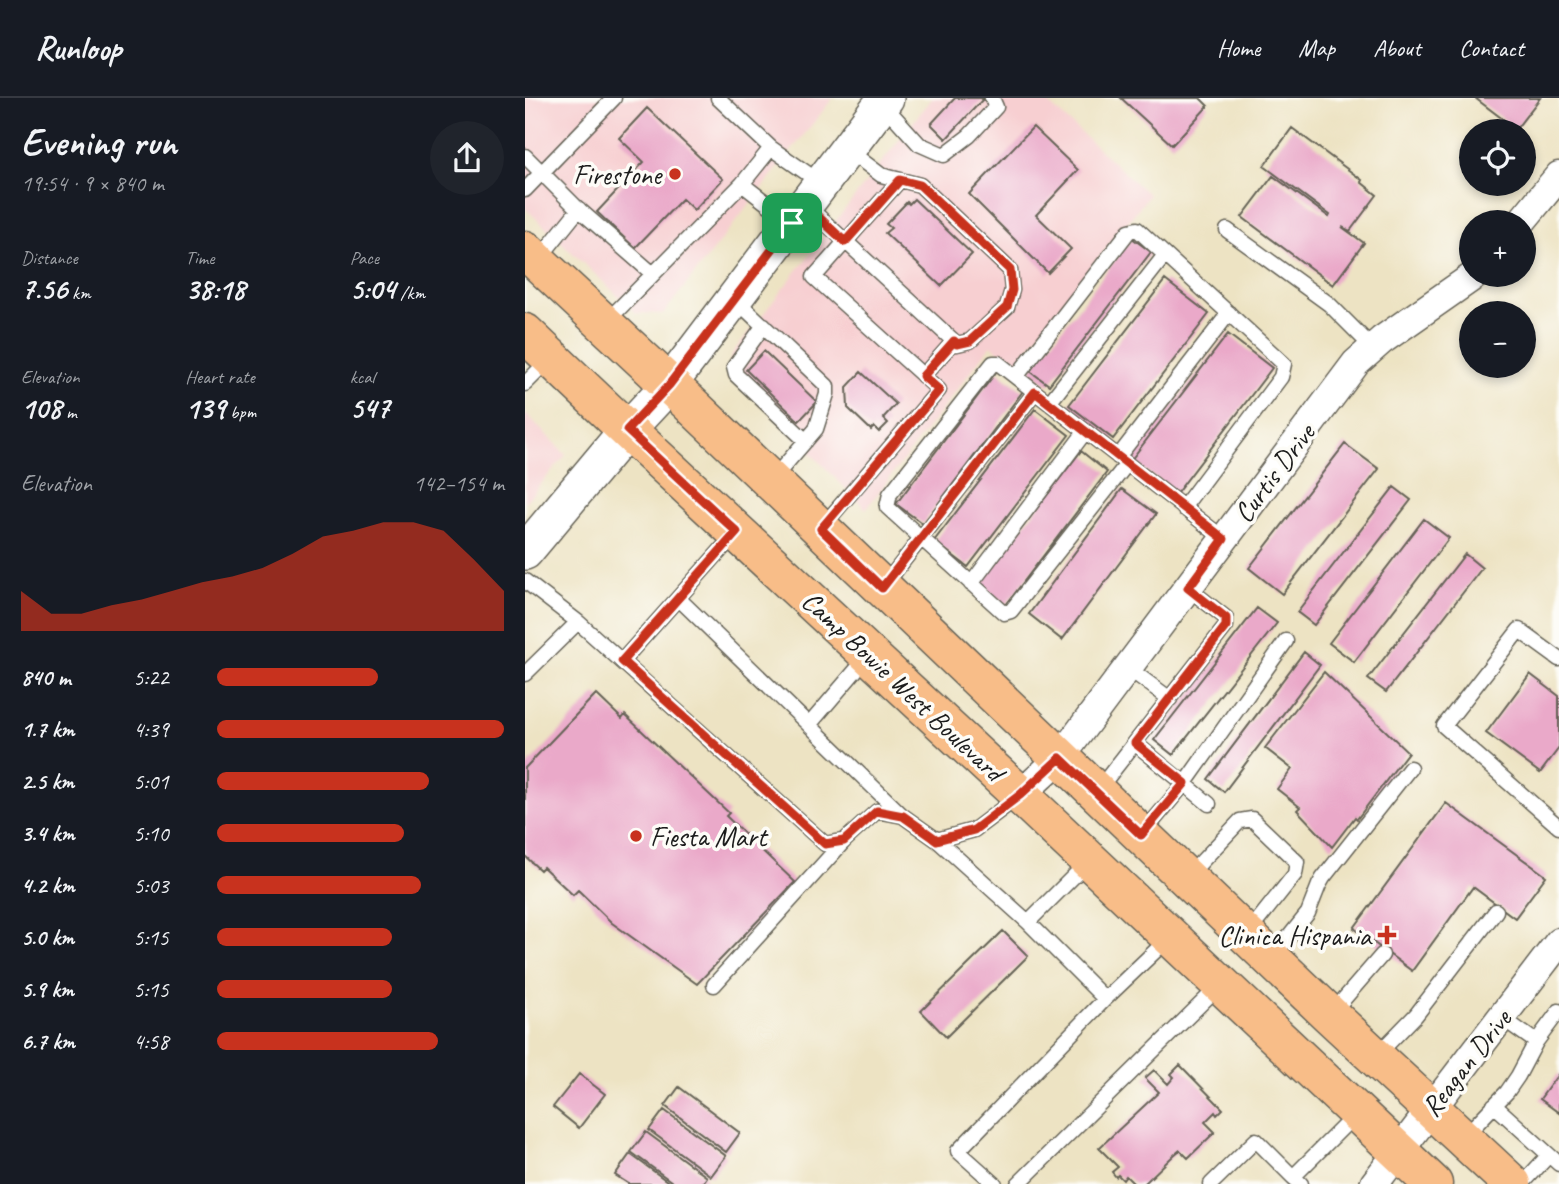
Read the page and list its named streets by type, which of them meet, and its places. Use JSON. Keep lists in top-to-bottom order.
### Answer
{
  "streets": {
    "main road": ["Camp Bowie West Boulevard"],
    "street": ["Curtis Drive", "Reagan Drive"]
  },
  "crossings": [
    ["Curtis Drive", "Camp Bowie West Boulevard"],
    ["Camp Bowie West Boulevard", "Reagan Drive"]
  ],
  "places": {
    "other": ["Firestone", "Fiesta Mart"],
    "health": ["Clinica Hispania"]
  },
  "page": {
    "header": "Runloop",
    "nav": [
      "Home",
      "Map",
      "About",
      "Contact"
    ],
    "heading": ["Evening run", "19:54 · 9 × 840 m"],
    "map_buttons": ["+", "−"],
    "stats": [
      ["Distance", "7.56 km"],
      ["Time", "38:18"],
      ["Pace", "5:04 /km"],
      ["Elevation", "108 m"],
      ["Heart rate", "139 bpm"],
      ["kcal", "547"]
    ],
    "chart": ["Elevation", "142–154 m"],
    "list": [
      {
        "name": "840 m",
        "note": "5:22"
      },
      {
        "name": "1.7 km",
        "note": "4:39"
      },
      {
        "name": "2.5 km",
        "note": "5:01"
      },
      {
        "name": "3.4 km",
        "note": "5:10"
      },
      {
        "name": "4.2 km",
        "note": "5:03"
      },
      {
        "name": "5.0 km",
        "note": "5:15"
      },
      {
        "name": "5.9 km",
        "note": "5:15"
      },
      {
        "name": "6.7 km",
        "note": "4:58"
      }
    ]
  }
}
